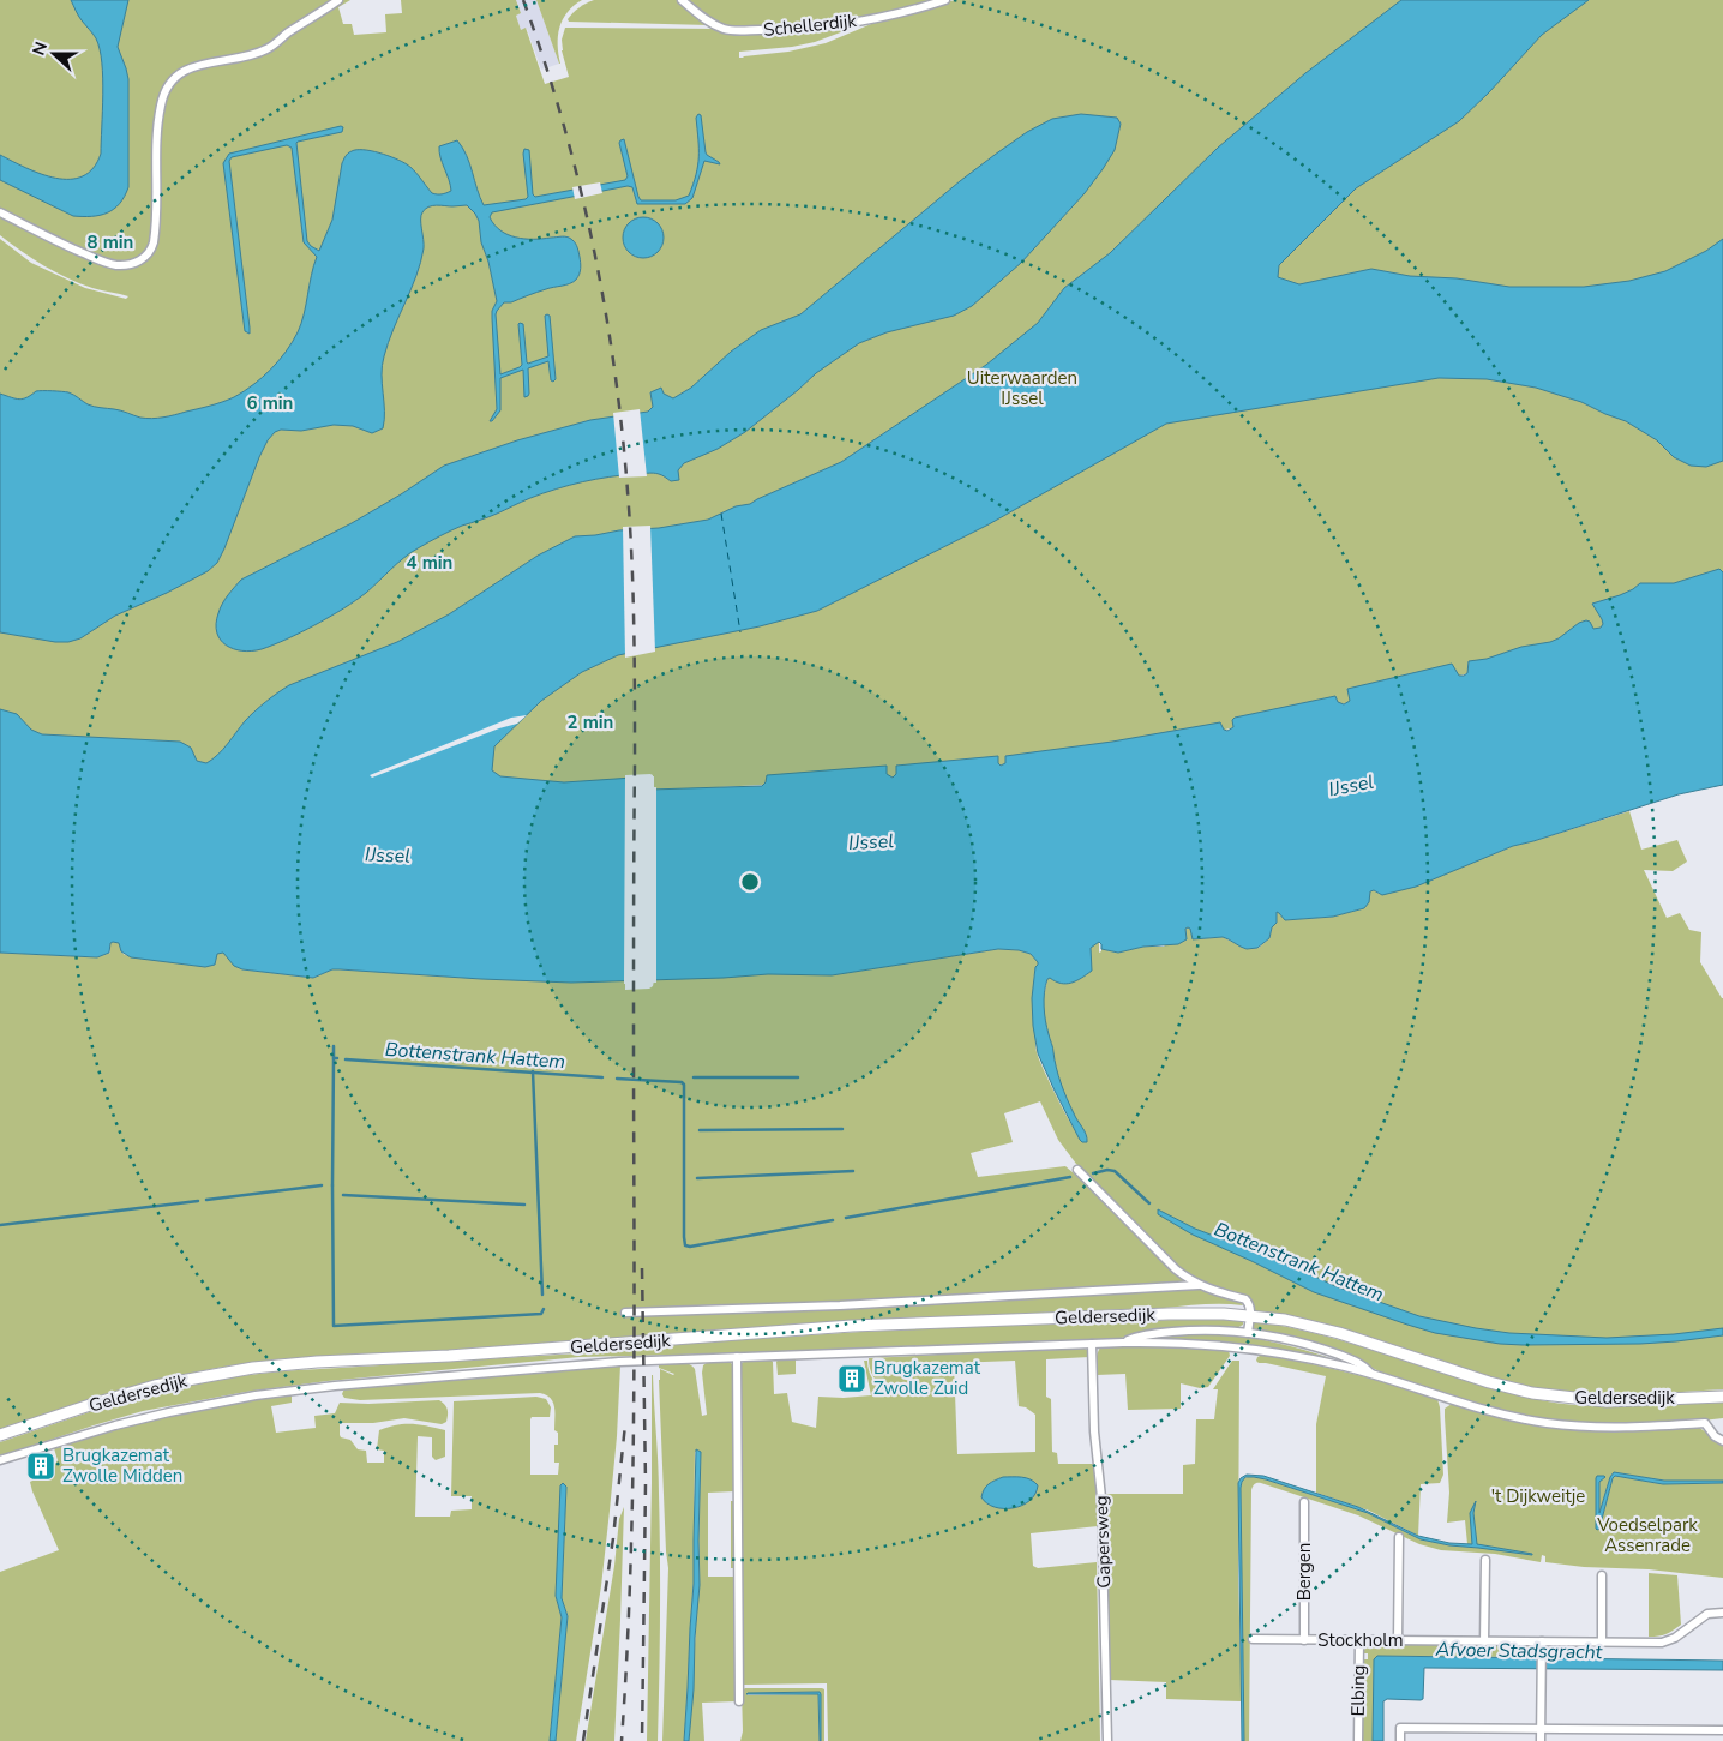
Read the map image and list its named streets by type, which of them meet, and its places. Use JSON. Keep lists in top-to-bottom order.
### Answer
{
  "streets": {
    "main road": ["Geldersedijk"],
    "street": [
      "Schellerdijk",
      "Gapersweg",
      "Bergen",
      "Stockholm",
      "Elbing"
    ]
  },
  "crossings": [
    ["Geldersedijk", "Gapersweg"],
    ["Bergen", "Stockholm"],
    ["Stockholm", "Elbing"]
  ],
  "water": ["IJssel", "Bottenstrank Hattem", "Afvoer Stadsgracht"],
  "parks": ["Uiterwaarden IJssel", "'t Dijkweitje", "Voedselpark Assenrade"],
  "places": {
    "building": ["Brugkazemat Zwolle Zuid", "Brugkazemat Zwolle Midden"]
  },
  "north": "left",
  "rings": [
    "8 min",
    "6 min",
    "4 min",
    "2 min"
  ]
}
